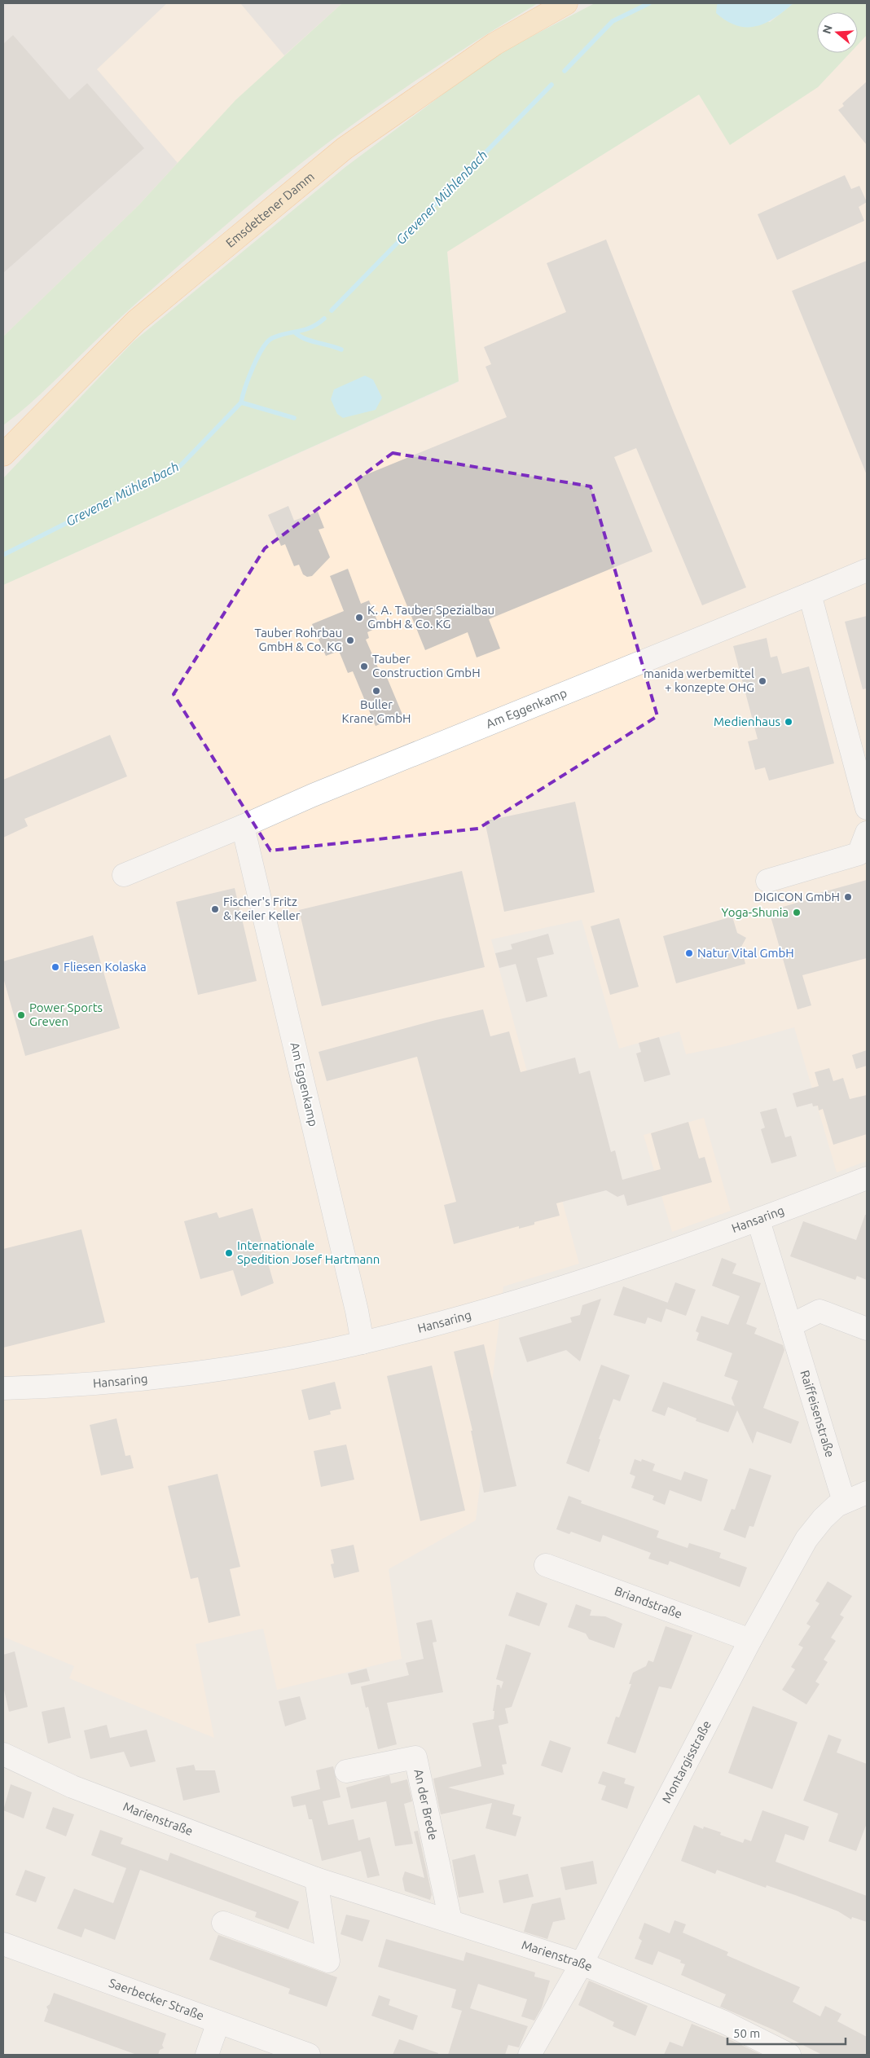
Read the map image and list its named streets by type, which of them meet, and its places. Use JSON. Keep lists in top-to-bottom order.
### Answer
{
  "streets": {
    "main road": ["Emsdettener Damm"],
    "street": [
      "Am Eggenkamp",
      "Hansaring",
      "Raiffeisenstraße",
      "Briandstraße",
      "Montargisstraße",
      "An der Brede",
      "Marienstraße",
      "Saerbecker Straße"
    ]
  },
  "crossings": [
    ["Am Eggenkamp", "Hansaring"],
    ["Hansaring", "Raiffeisenstraße"],
    ["Raiffeisenstraße", "Montargisstraße"],
    ["Briandstraße", "Montargisstraße"],
    ["Montargisstraße", "Marienstraße"],
    ["An der Brede", "Marienstraße"]
  ],
  "water": ["Grevener Mühlenbach"],
  "places": [
    "K. A. Tauber Spezialbau GmbH & Co. KG",
    "Tauber Rohrbau GmbH & Co. KG",
    "Tauber Construction GmbH",
    "manida werbemittel + konzepte OHG",
    "Buller Krane GmbH",
    "Medienhaus",
    "DIGICON GmbH",
    "Fischer's Fritz & Keiler Keller",
    "Yoga-Shunia",
    "Natur Vital GmbH",
    "Fliesen Kolaska",
    "Power Sports Greven",
    "Internationale Spedition Josef Hartmann"
  ],
  "scale_bar": "50 m",
  "north": "left"
}
